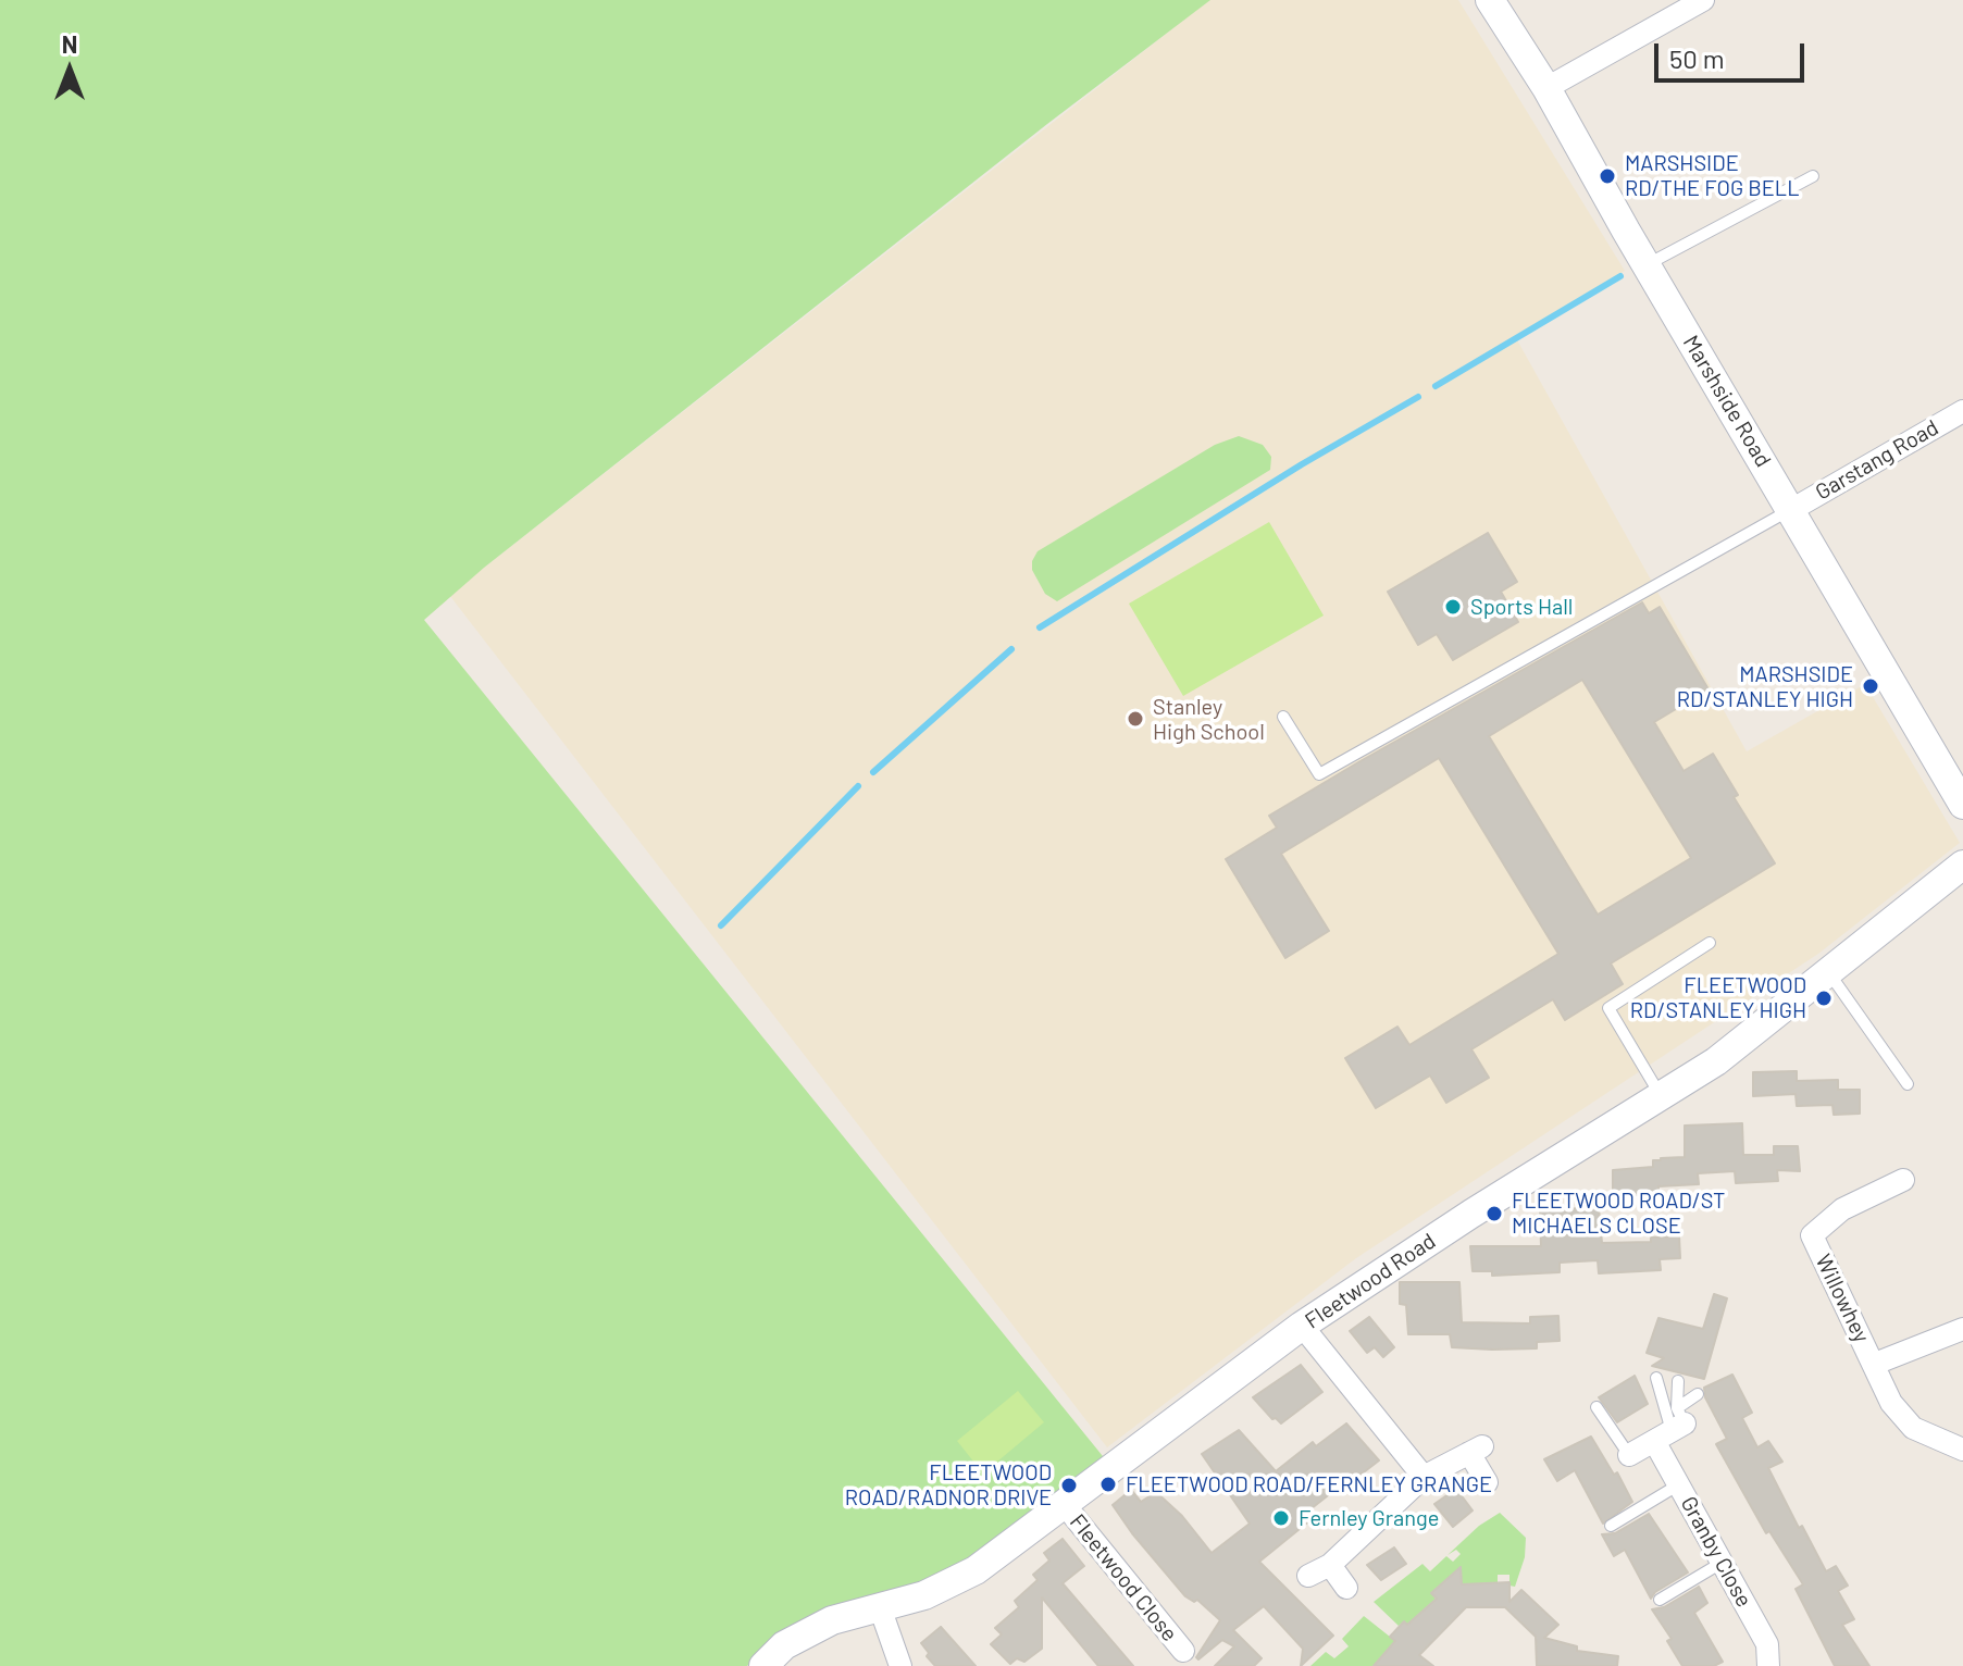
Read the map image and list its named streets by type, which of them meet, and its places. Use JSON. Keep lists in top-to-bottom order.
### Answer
{
  "streets": {
    "street": [
      "Marshside Road",
      "Garstang Road",
      "Fleetwood Road",
      "Willowhey",
      "Granby Close",
      "Fleetwood Close"
    ]
  },
  "crossings": [
    ["Marshside Road", "Garstang Road"],
    ["Fleetwood Road", "Fleetwood Close"]
  ],
  "places": [
    "MARSHSIDE RD/THE FOG BELL",
    "Sports Hall",
    "MARSHSIDE RD/STANLEY HIGH",
    "Stanley High School",
    "FLEETWOOD RD/STANLEY HIGH",
    "FLEETWOOD ROAD/ST MICHAELS CLOSE",
    "FLEETWOOD ROAD/FERNLEY GRANGE",
    "FLEETWOOD ROAD/RADNOR DRIVE",
    "Fernley Grange"
  ],
  "scale_bar": "50 m",
  "north": "top"
}
